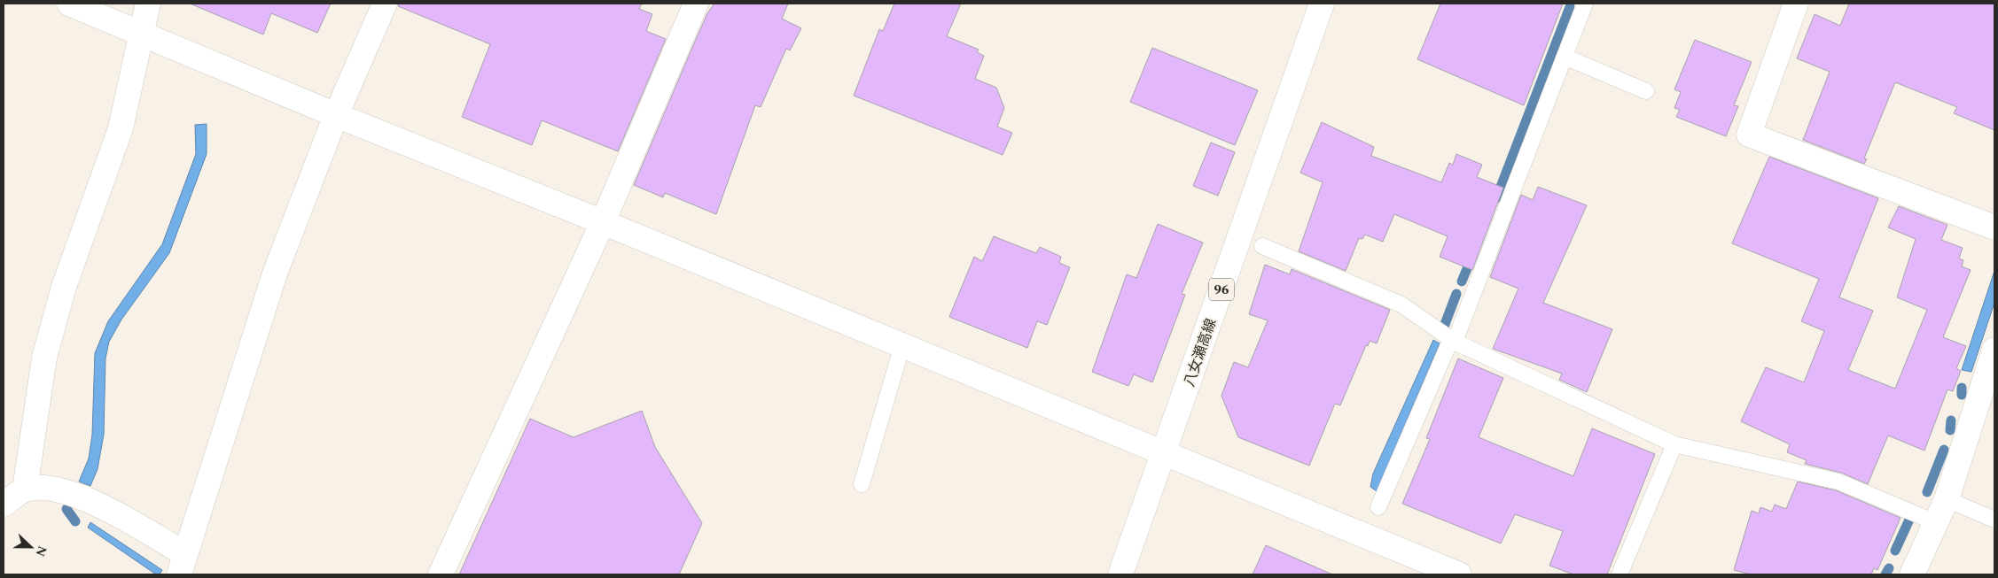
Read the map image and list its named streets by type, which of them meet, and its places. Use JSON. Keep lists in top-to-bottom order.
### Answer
{
  "streets": {
    "street": ["96", "八女瀬高線"]
  },
  "north": "right"
}
